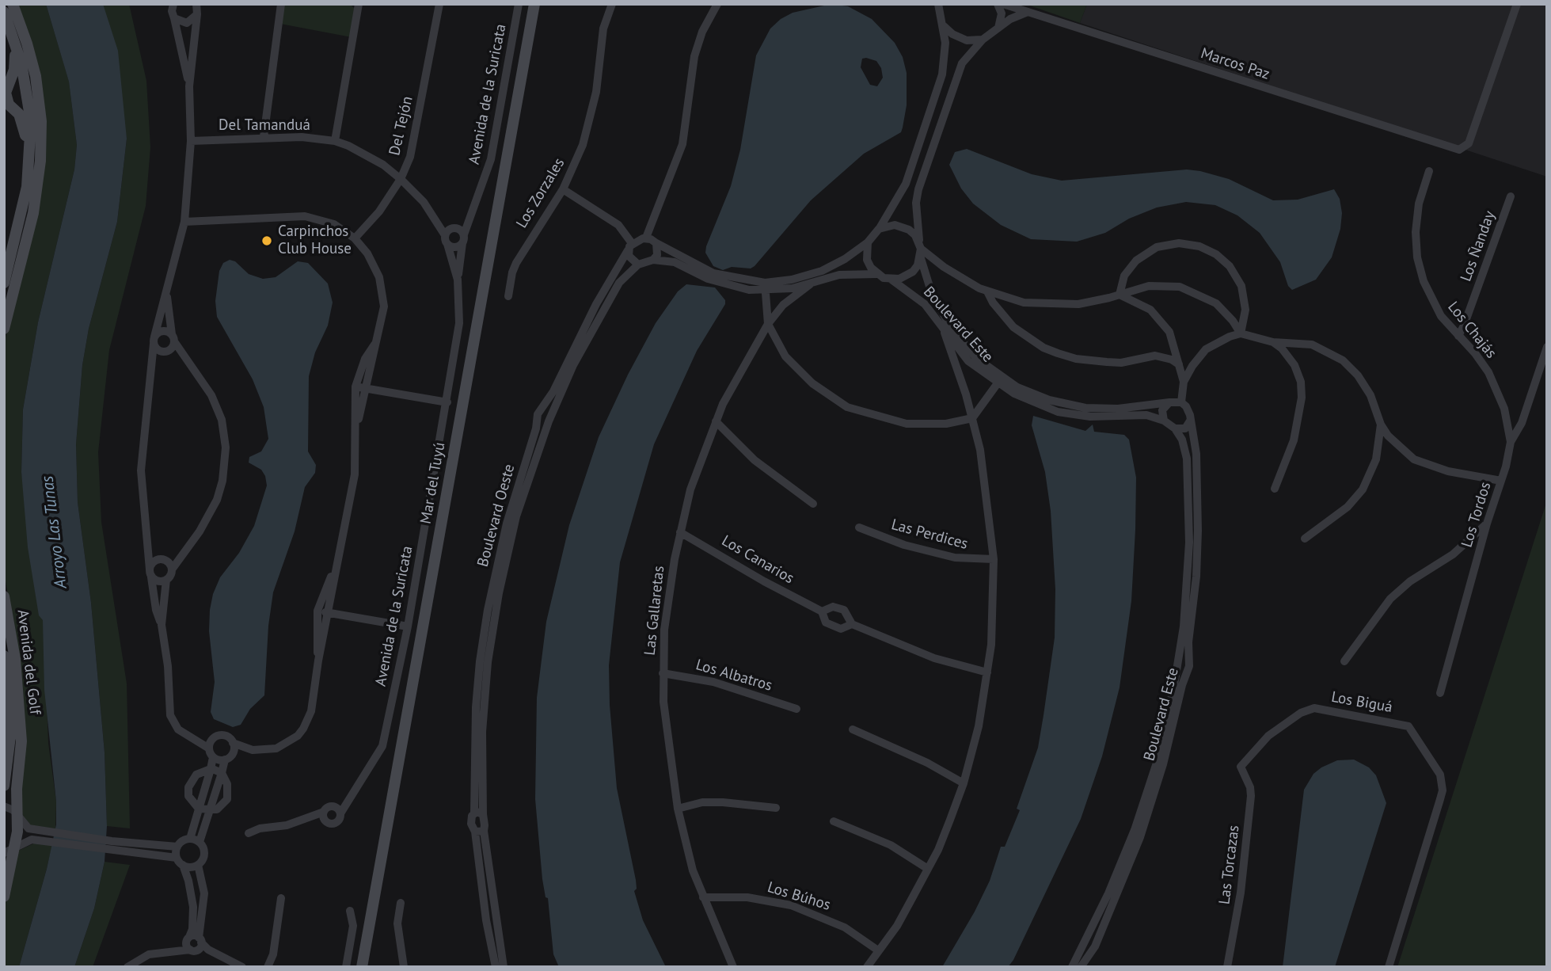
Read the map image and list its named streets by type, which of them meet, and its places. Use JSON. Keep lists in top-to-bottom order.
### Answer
{
  "streets": {
    "street": [
      "Marcos Paz",
      "Avenida de la Suricata",
      "Del Tamanduá",
      "Del Tejón",
      "Los Zorzales",
      "Los Ñanday",
      "Boulevard Este",
      "Los Chajás",
      "Mar del Tuyú",
      "Los Tordos",
      "Boulevard Oeste",
      "Las Perdices",
      "Los Canarios",
      "Las Gallaretas",
      "Avenida del Golf",
      "Los Albatros",
      "Los Biguá",
      "Las Torcazas",
      "Los Búhos"
    ]
  },
  "crossings": [
    ["Marcos Paz", "Boulevard Este"],
    ["Avenida de la Suricata", "Del Tamanduá"],
    ["Del Tamanduá", "Del Tejón"],
    ["Los Ñanday", "Los Chajás"],
    ["Los Chajás", "Los Tordos"],
    ["Los Canarios", "Las Gallaretas"],
    ["Las Gallaretas", "Los Albatros"],
    ["Las Gallaretas", "Los Búhos"],
    ["Los Biguá", "Las Torcazas"]
  ],
  "water": ["Arroyo Las Tunas"],
  "places": ["Carpinchos Club House"]
}
